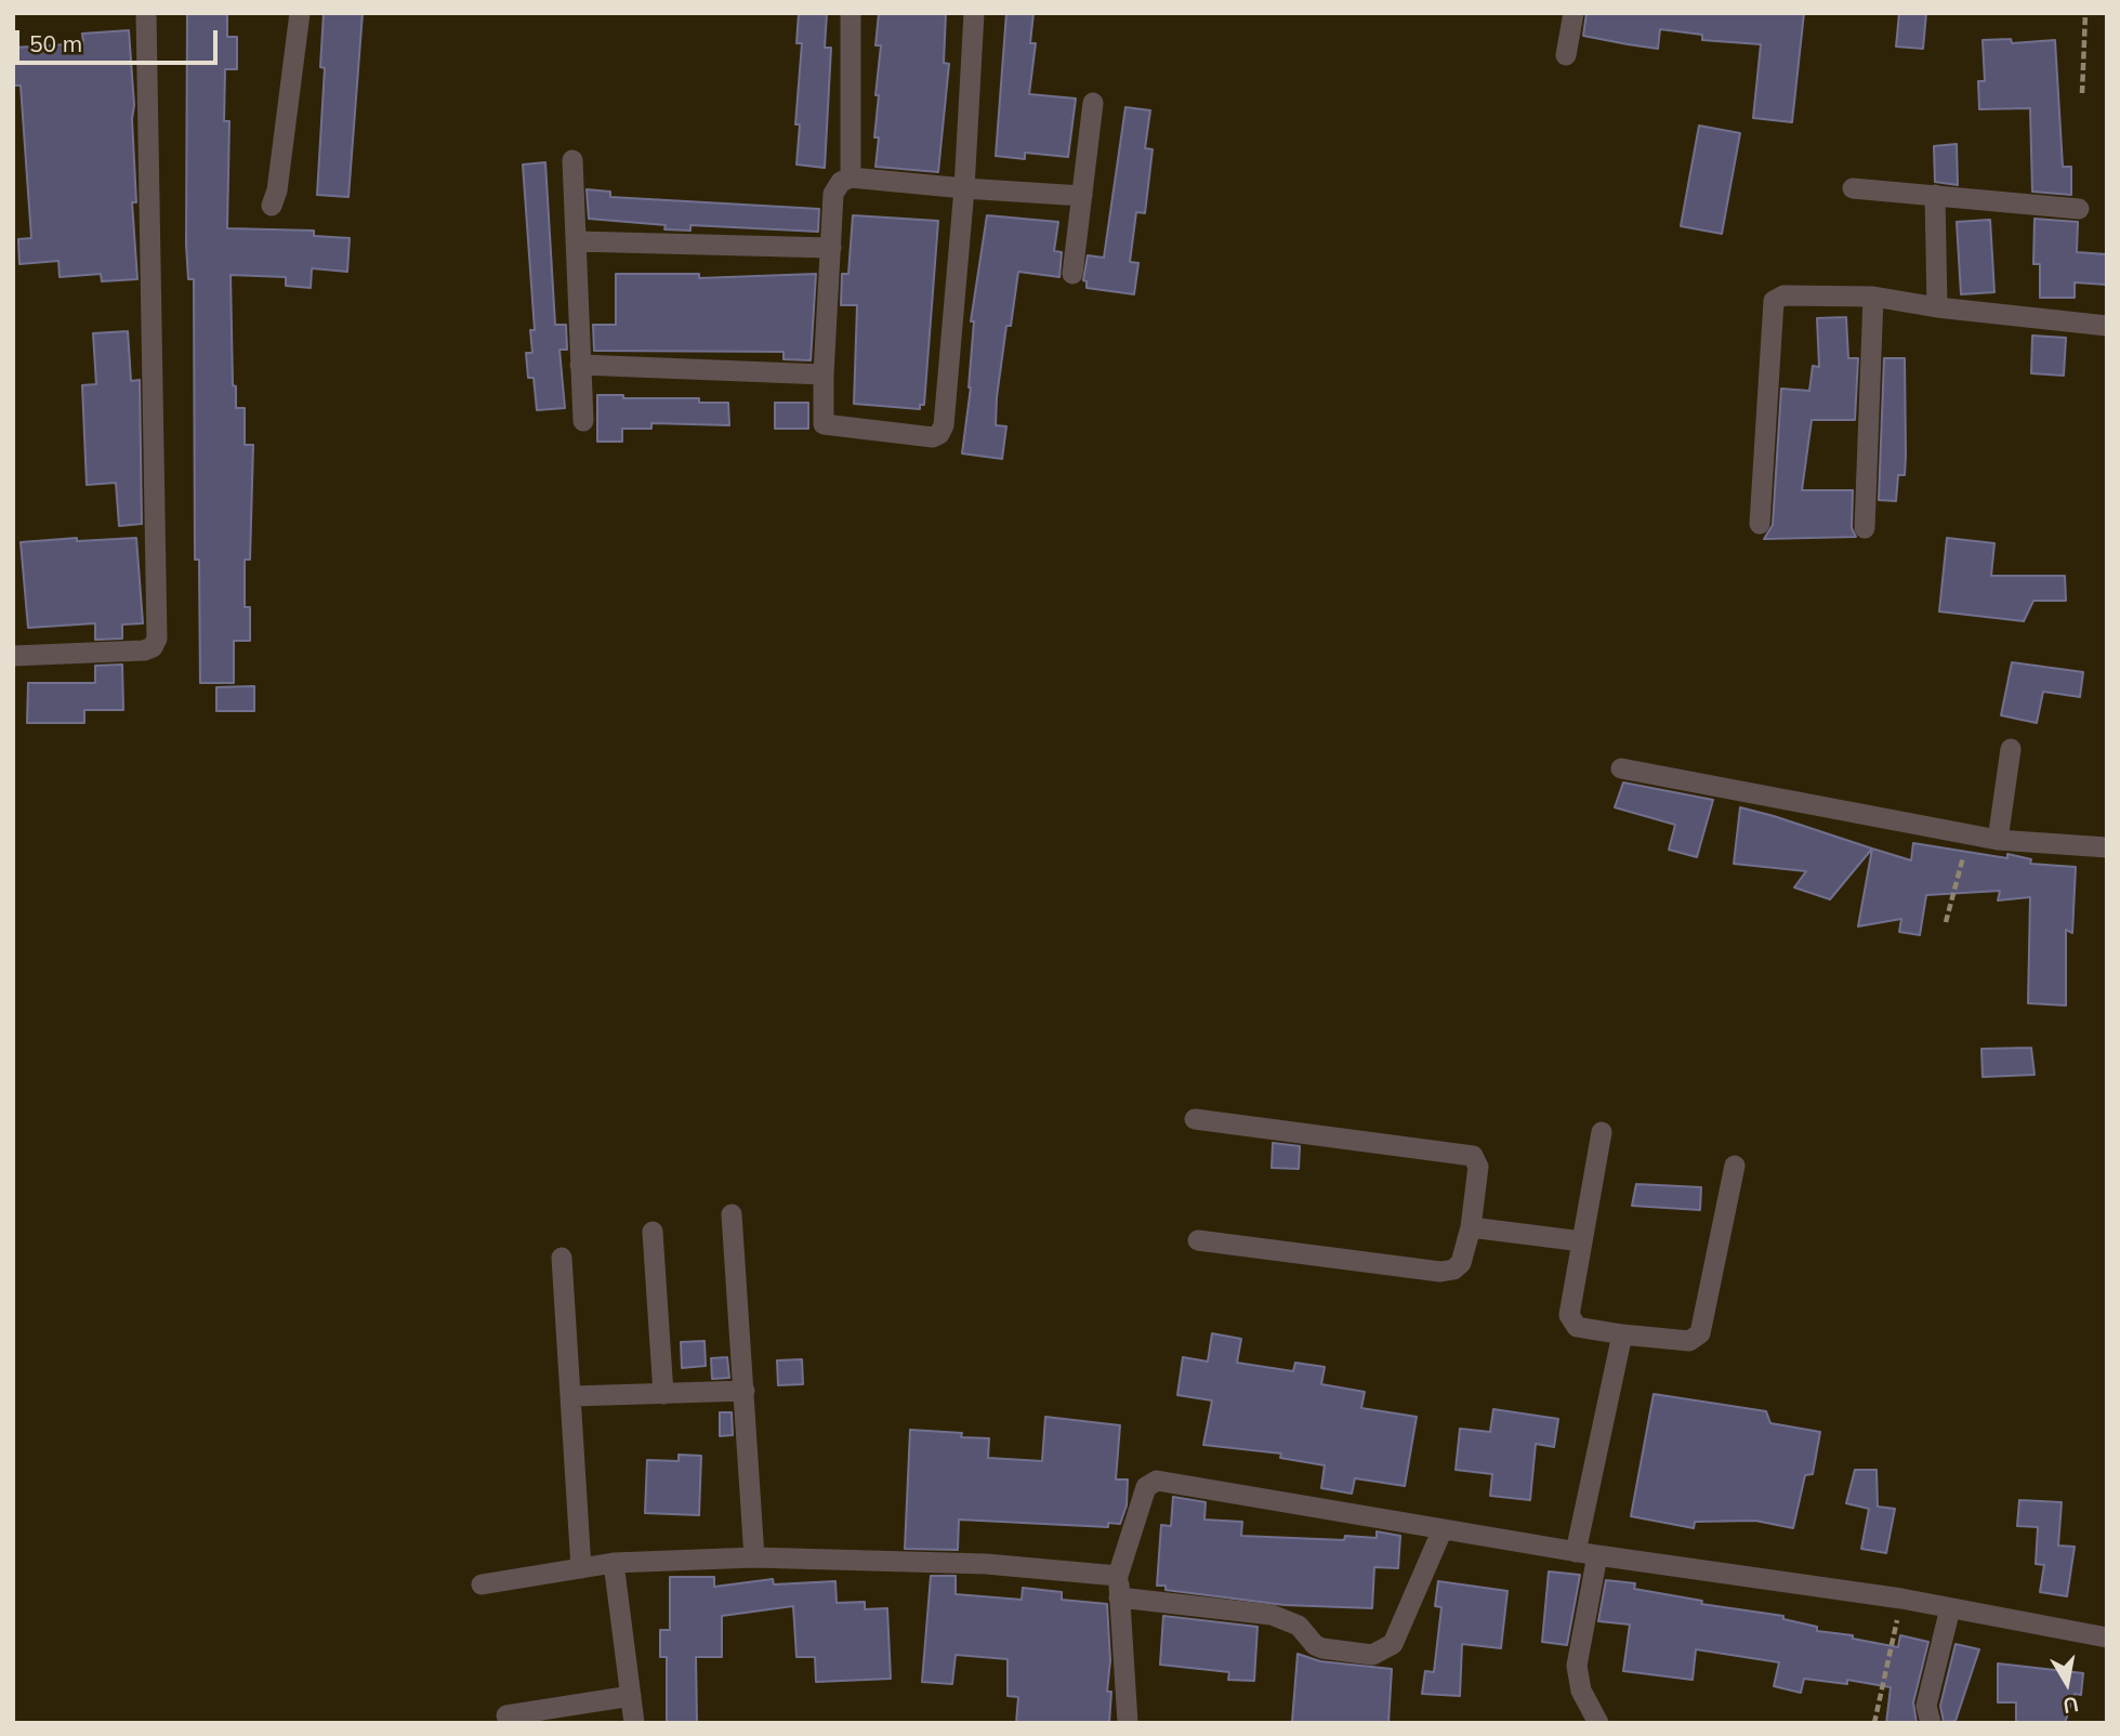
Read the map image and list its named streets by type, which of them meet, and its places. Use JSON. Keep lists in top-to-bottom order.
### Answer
{
  "scale_bar": "50 m",
  "north": "bottom"
}
